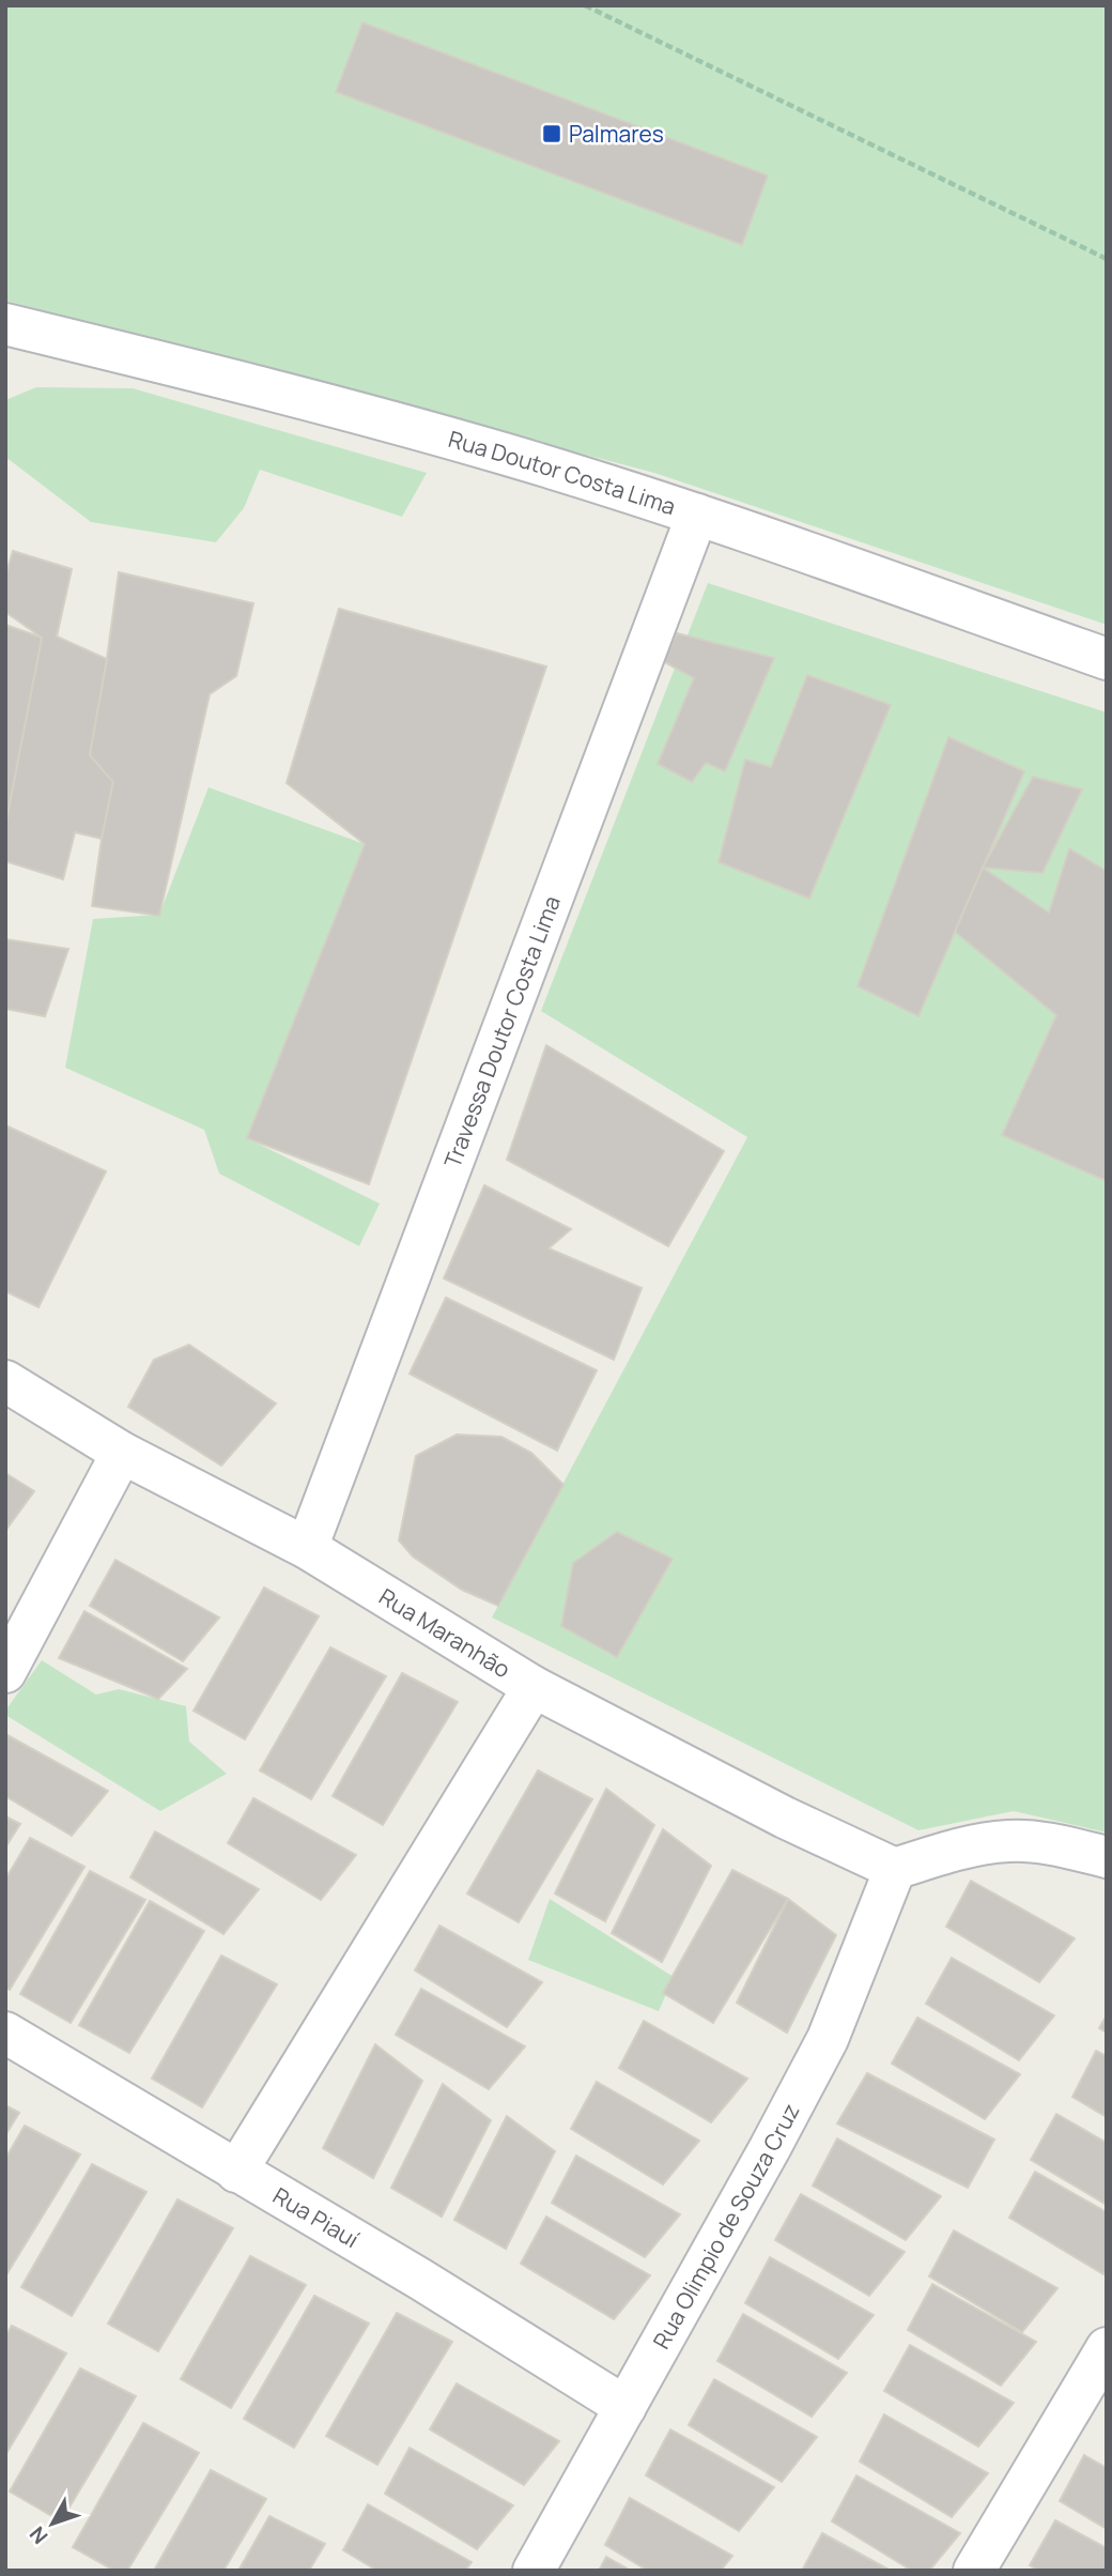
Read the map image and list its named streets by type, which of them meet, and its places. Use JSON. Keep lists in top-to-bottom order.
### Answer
{
  "streets": {
    "street": [
      "Rua Doutor Costa Lima",
      "Travessa Doutor Costa Lima",
      "Rua Maranhão",
      "Rua Piauí",
      "Rua Olimpio de Souza Cruz"
    ]
  },
  "crossings": [
    ["Rua Doutor Costa Lima", "Travessa Doutor Costa Lima"],
    ["Travessa Doutor Costa Lima", "Rua Maranhão"],
    ["Rua Maranhão", "Rua Olimpio de Souza Cruz"],
    ["Rua Piauí", "Rua Olimpio de Souza Cruz"]
  ],
  "places": {
    "transit": ["Palmares"]
  },
  "north": "bottom left"
}
